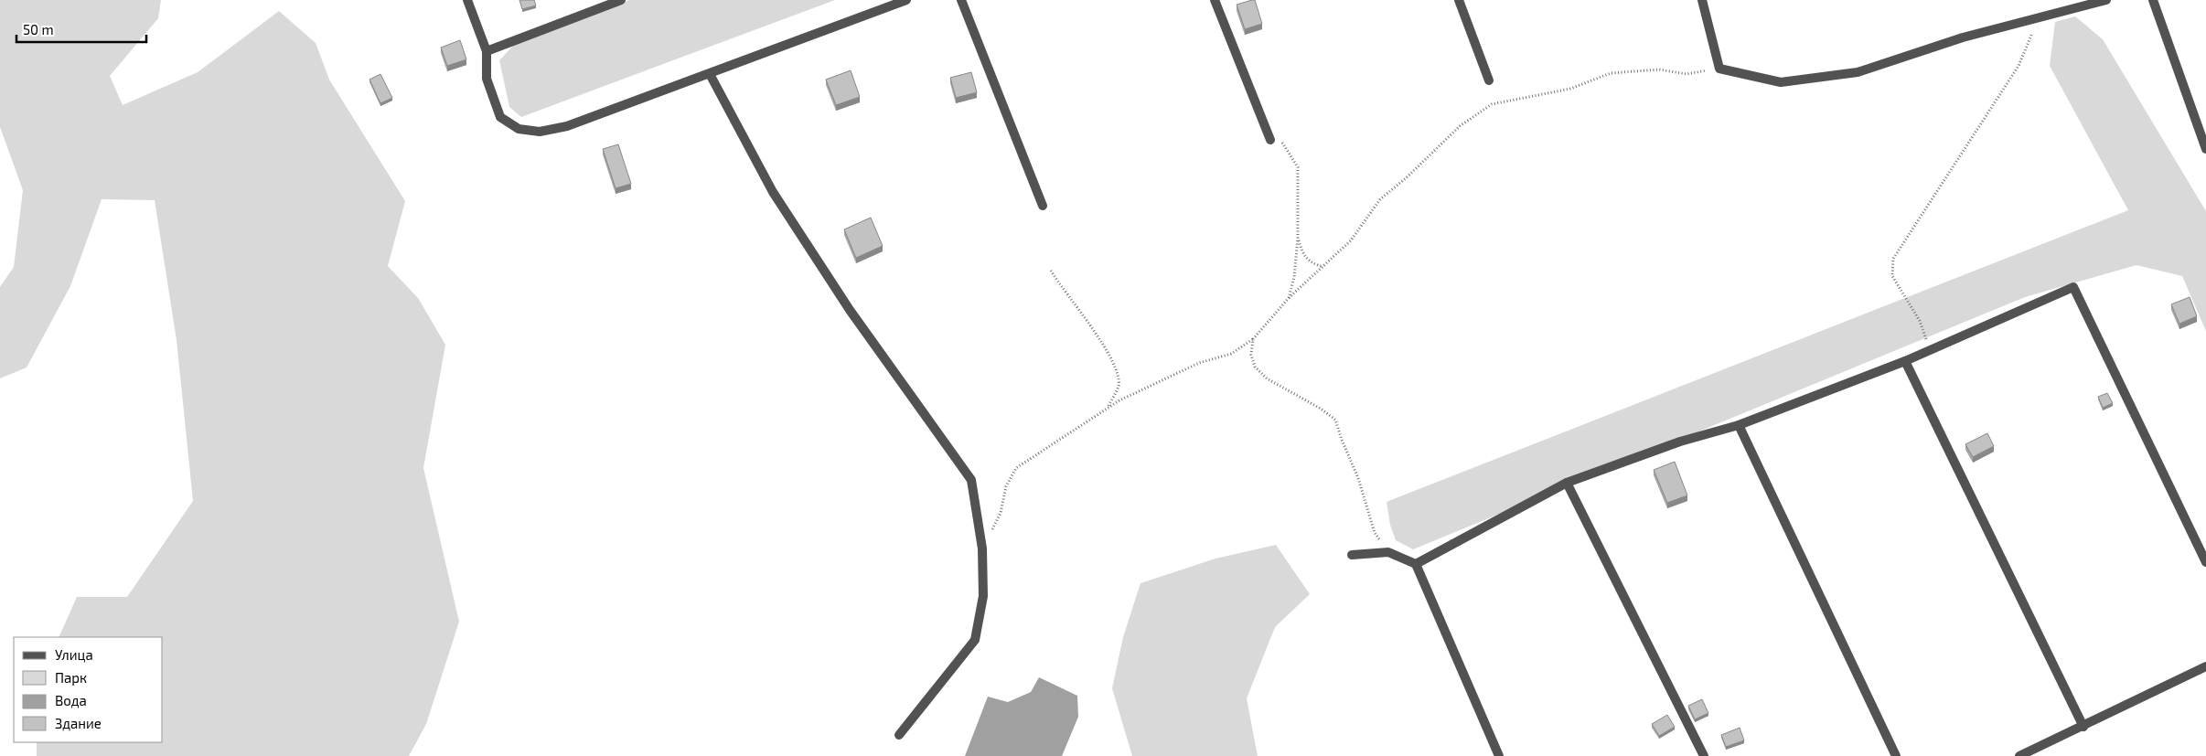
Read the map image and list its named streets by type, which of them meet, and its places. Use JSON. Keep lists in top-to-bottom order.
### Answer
{
  "legend": [
    "Улица",
    "Парк",
    "Вода",
    "Здание"
  ],
  "scale_bar": "50 m"
}
